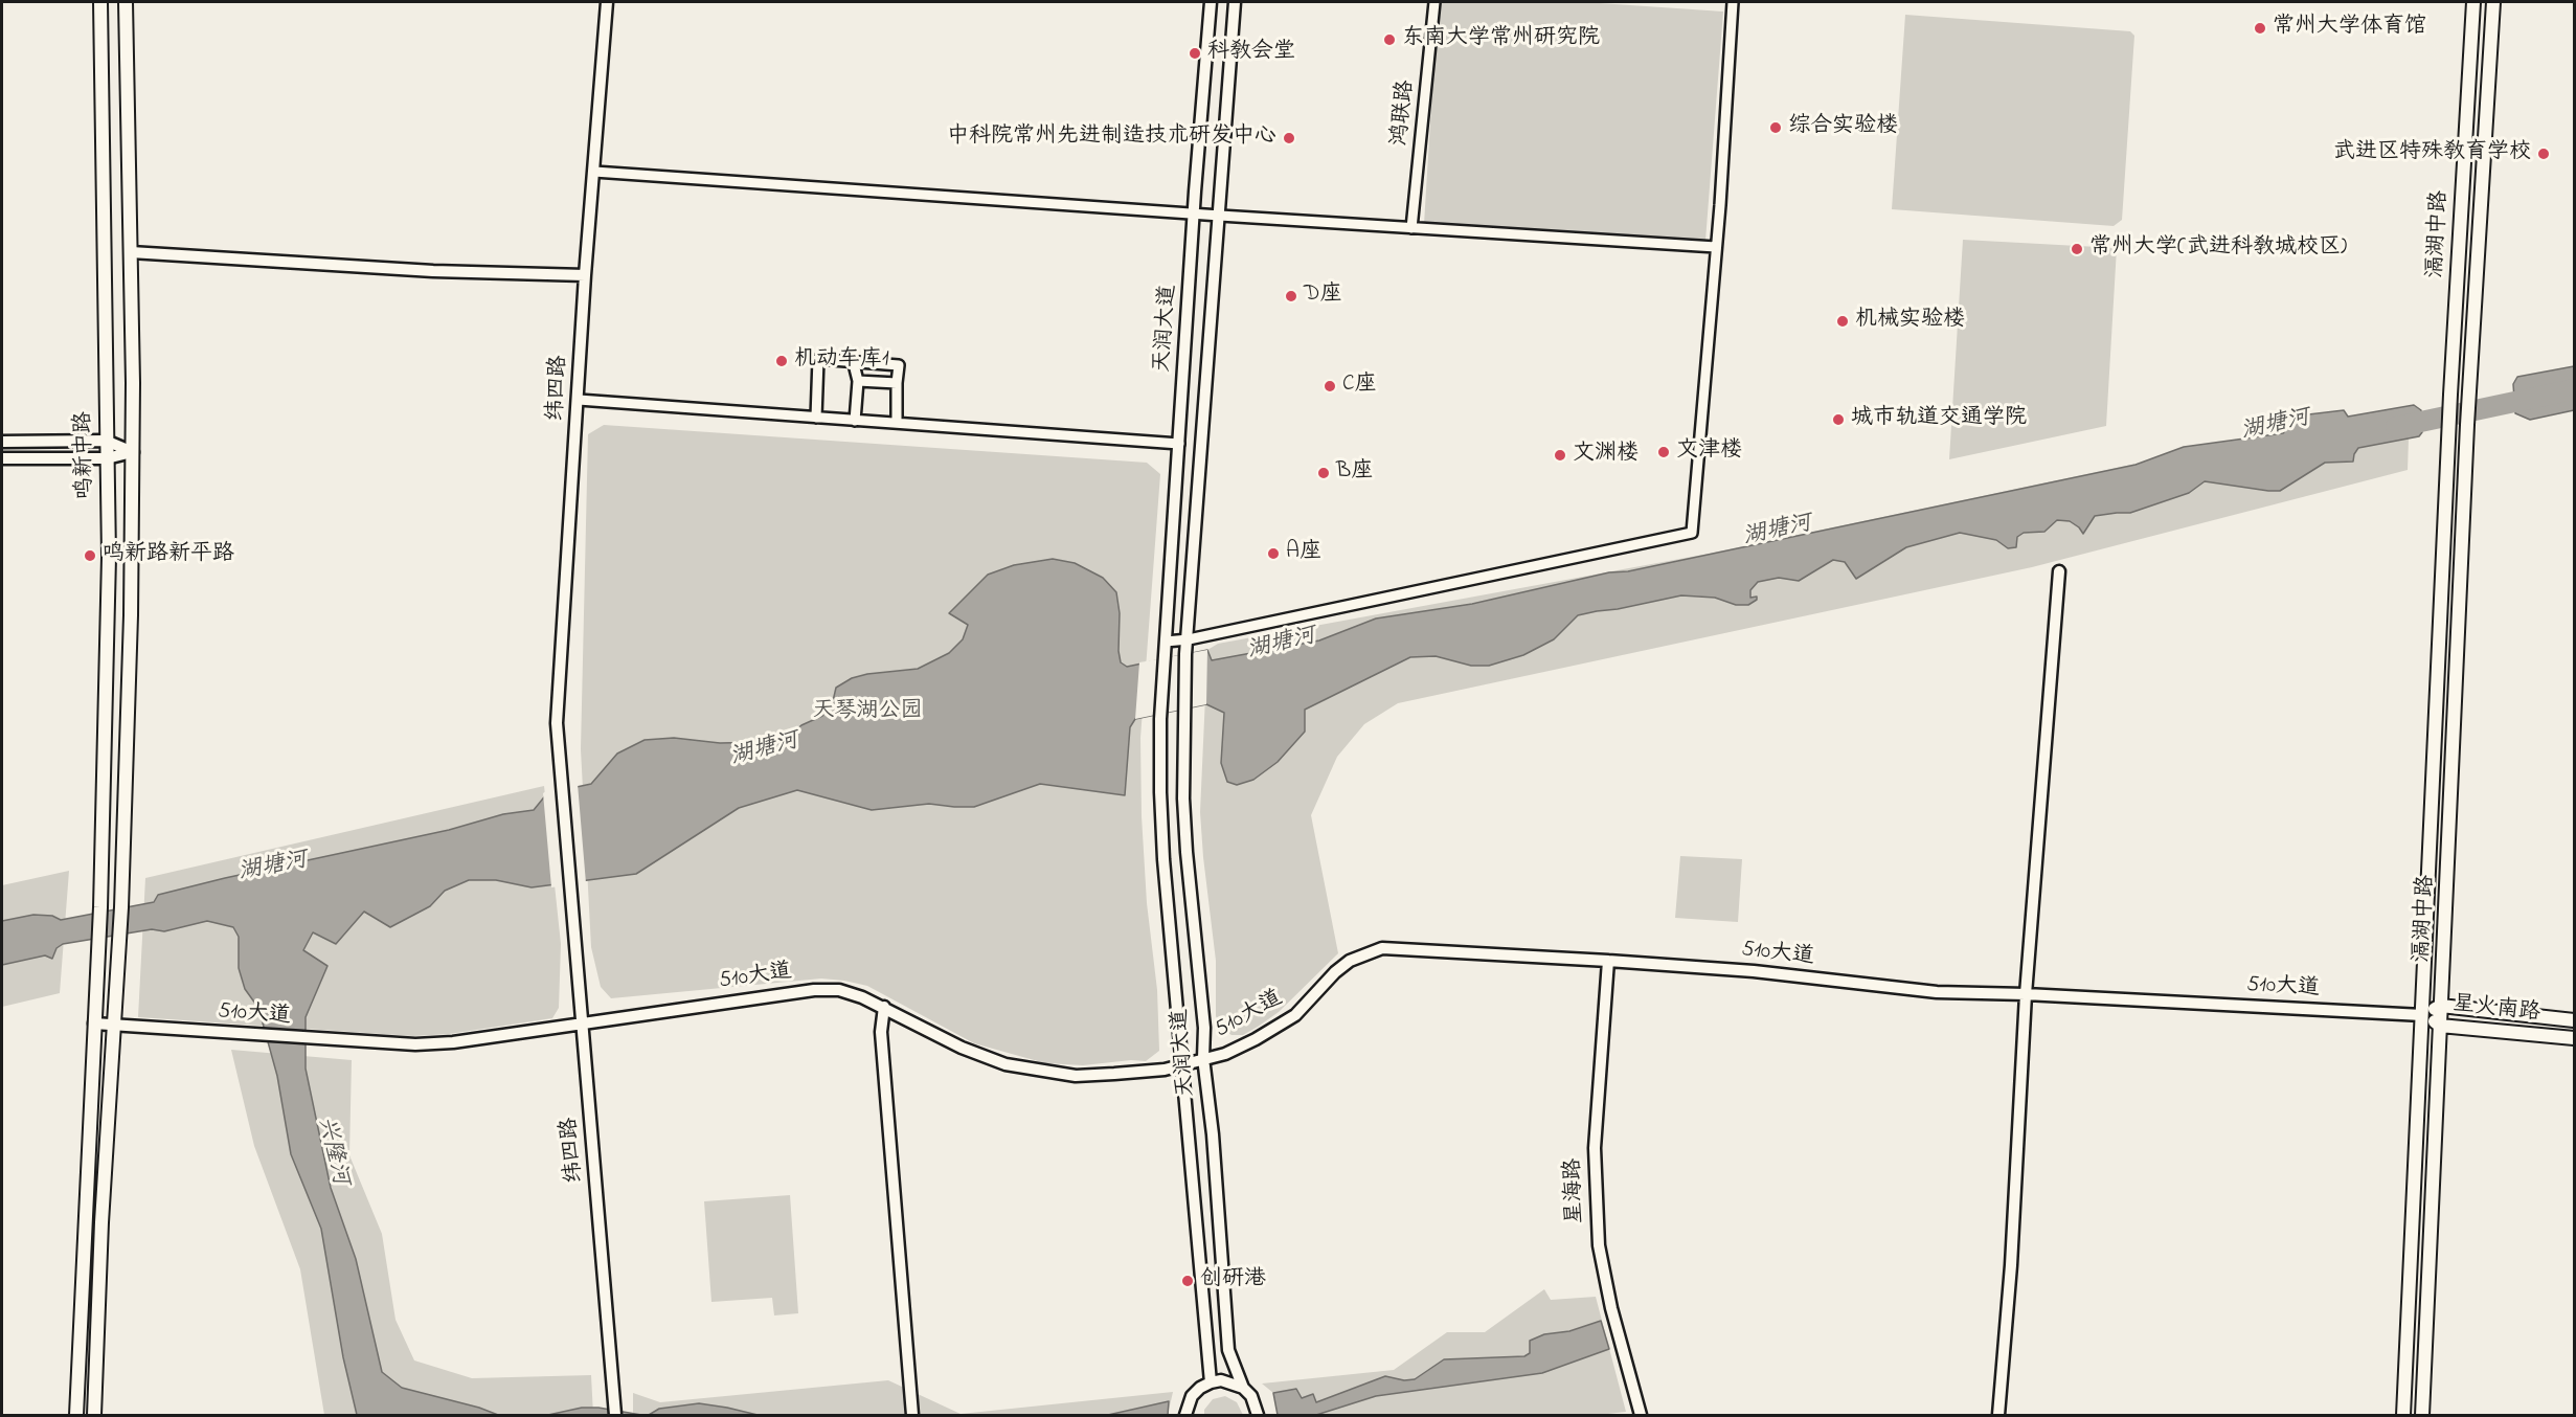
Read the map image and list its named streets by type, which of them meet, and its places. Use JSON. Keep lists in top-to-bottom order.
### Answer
{
  "streets": {
    "main road": ["滆湖中路", "鸣新中路", "星火南路"],
    "street": [
      "鸿联路",
      "天润大道",
      "纬四路",
      "510大道",
      "星海路"
    ]
  },
  "crossings": [
    ["滆湖中路", "510大道"],
    ["滆湖中路", "星火南路"],
    ["天润大道", "510大道"],
    ["纬四路", "510大道"],
    ["鸣新中路", "510大道"],
    ["510大道", "星火南路"],
    ["510大道", "星海路"]
  ],
  "water": ["湖塘河", "兴隆河"],
  "parks": ["天琴湖公园"],
  "places": [
    "常州大学体育馆",
    "东南大学常州研究院",
    "科教会堂",
    "综合实验楼",
    "中科院常州先进制造技术研发中心",
    "武进区特殊教育学校",
    "常州大学(武进科教城校区)",
    "D座",
    "机械实验楼",
    "机动车库1",
    "C座",
    "城市轨道交通学院",
    "文津楼",
    "文渊楼",
    "B座",
    "A座",
    "鸣新路新平路",
    "创研港"
  ]
}
